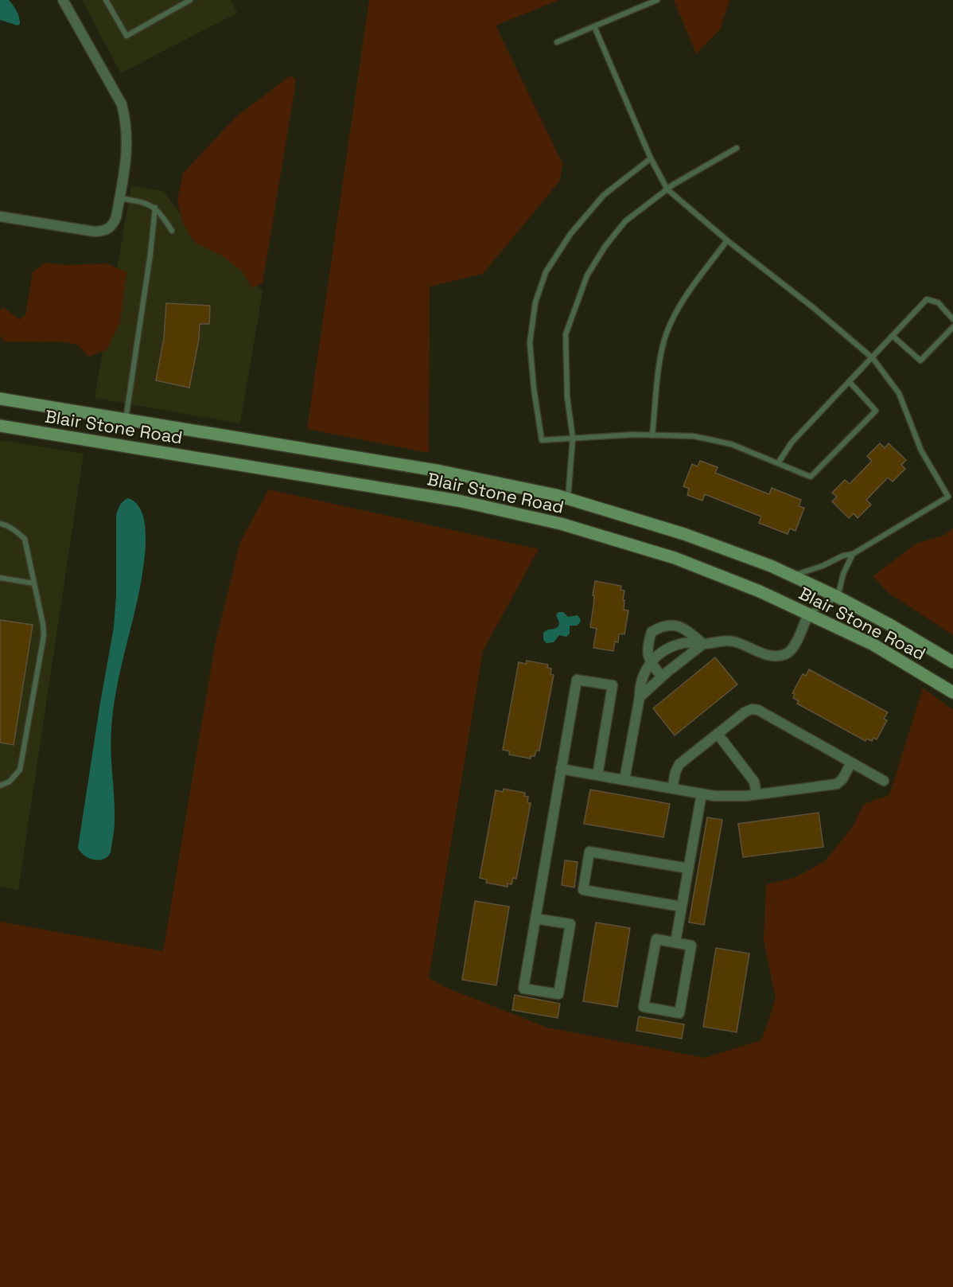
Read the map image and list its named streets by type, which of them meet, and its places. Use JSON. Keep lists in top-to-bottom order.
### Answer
{
  "streets": {
    "main road": ["Blair Stone Road"]
  }
}
